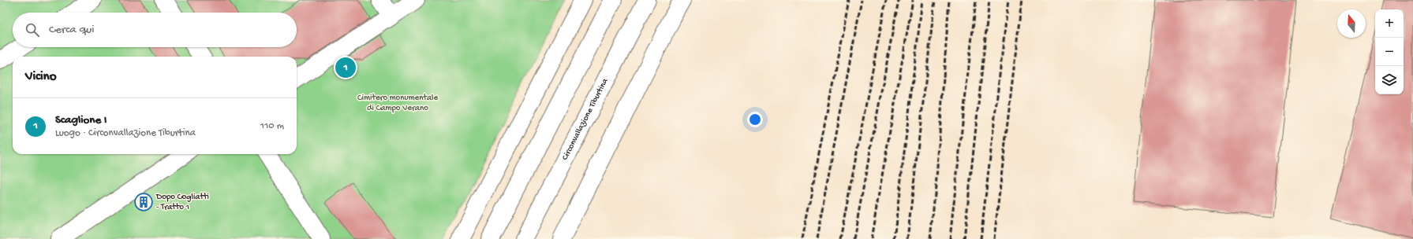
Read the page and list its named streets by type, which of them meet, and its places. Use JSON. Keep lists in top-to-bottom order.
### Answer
{
  "streets": {
    "main road": ["Circonvallazione Tiburtina"]
  },
  "parks": ["Cimitero monumentale di Campo Verano"],
  "places": {
    "building": ["Dopo Cogliatti - Tratto 1"]
  },
  "north": "top",
  "page": {
    "map_buttons": ["+", "−"],
    "search": "Cerca qui",
    "pins": "1",
    "heading": "Vicino",
    "list": [
      {
        "mark": "1",
        "name": "Scaglione I",
        "note": "Luogo · Circonvallazione Tiburtina",
        "value": "110 m"
      }
    ]
  }
}
